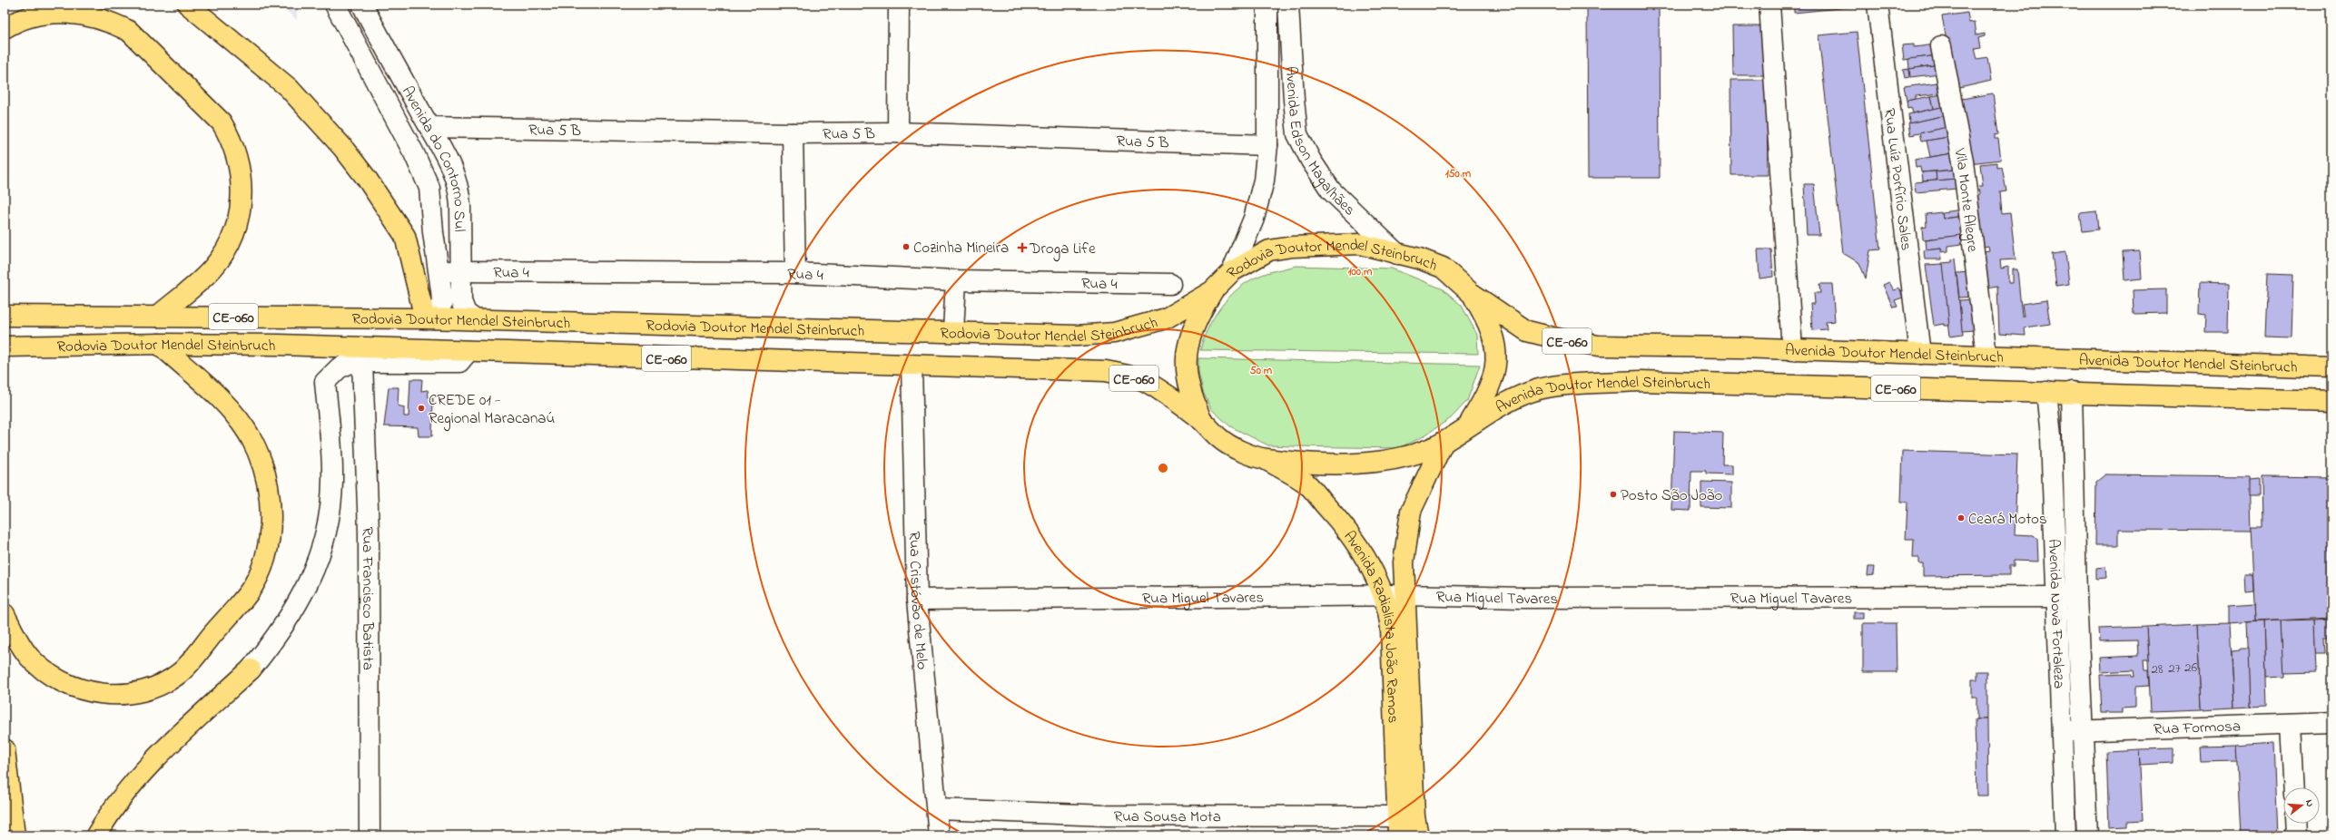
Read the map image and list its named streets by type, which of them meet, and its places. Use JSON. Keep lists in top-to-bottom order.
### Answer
{
  "streets": {
    "main road": [
      "Rodovia Doutor Mendel Steinbruch",
      "CE-060",
      "Avenida Doutor Mendel Steinbruch",
      "Avenida Radialista João Ramos"
    ],
    "street": [
      "Rua 5 B",
      "Avenida Edson Magalhães",
      "Avenida do Contorno Sul",
      "Rua Luíz Porfírio Sales",
      "Vila Monte Alegre",
      "Rua 4",
      "Rua Miguel Tavares",
      "Rua Francisco Batista",
      "Rua Cristóvão de Melo",
      "Avenida Nova Fortaleza",
      "Rua Formosa",
      "Rua Sousa Mota"
    ]
  },
  "crossings": [
    ["Rua 5 B", "Avenida Edson Magalhães"],
    ["Rua 5 B", "Avenida do Contorno Sul"],
    ["Avenida Edson Magalhães", "Rodovia Doutor Mendel Steinbruch"],
    ["Avenida do Contorno Sul", "Rua 4"],
    ["Avenida do Contorno Sul", "Rodovia Doutor Mendel Steinbruch"],
    ["Rua Luíz Porfírio Sales", "Avenida Doutor Mendel Steinbruch"],
    ["Vila Monte Alegre", "Avenida Doutor Mendel Steinbruch"],
    ["Rodovia Doutor Mendel Steinbruch", "Avenida Doutor Mendel Steinbruch"],
    ["Rodovia Doutor Mendel Steinbruch", "Rua Cristóvão de Melo"],
    ["Rodovia Doutor Mendel Steinbruch", "Avenida Radialista João Ramos"],
    ["Avenida Doutor Mendel Steinbruch", "Avenida Nova Fortaleza"],
    ["Rua Miguel Tavares", "Rua Cristóvão de Melo"],
    ["Rua Miguel Tavares", "Avenida Nova Fortaleza"],
    ["Rua Miguel Tavares", "Avenida Radialista João Ramos"],
    ["Rua Cristóvão de Melo", "Rua Sousa Mota"],
    ["Avenida Nova Fortaleza", "Rua Formosa"],
    ["Avenida Radialista João Ramos", "Rua Sousa Mota"]
  ],
  "places": {
    "other": [
      "Cozinha Mineira",
      "CREDE 01 - Regional Maracanaú",
      "Posto São João",
      "Ceará Motos"
    ],
    "health": ["Droga Life"]
  },
  "house_numbers": ["26", "27", "28"],
  "north": "right",
  "rings": ["150 m", "100 m", "50 m"]
}
